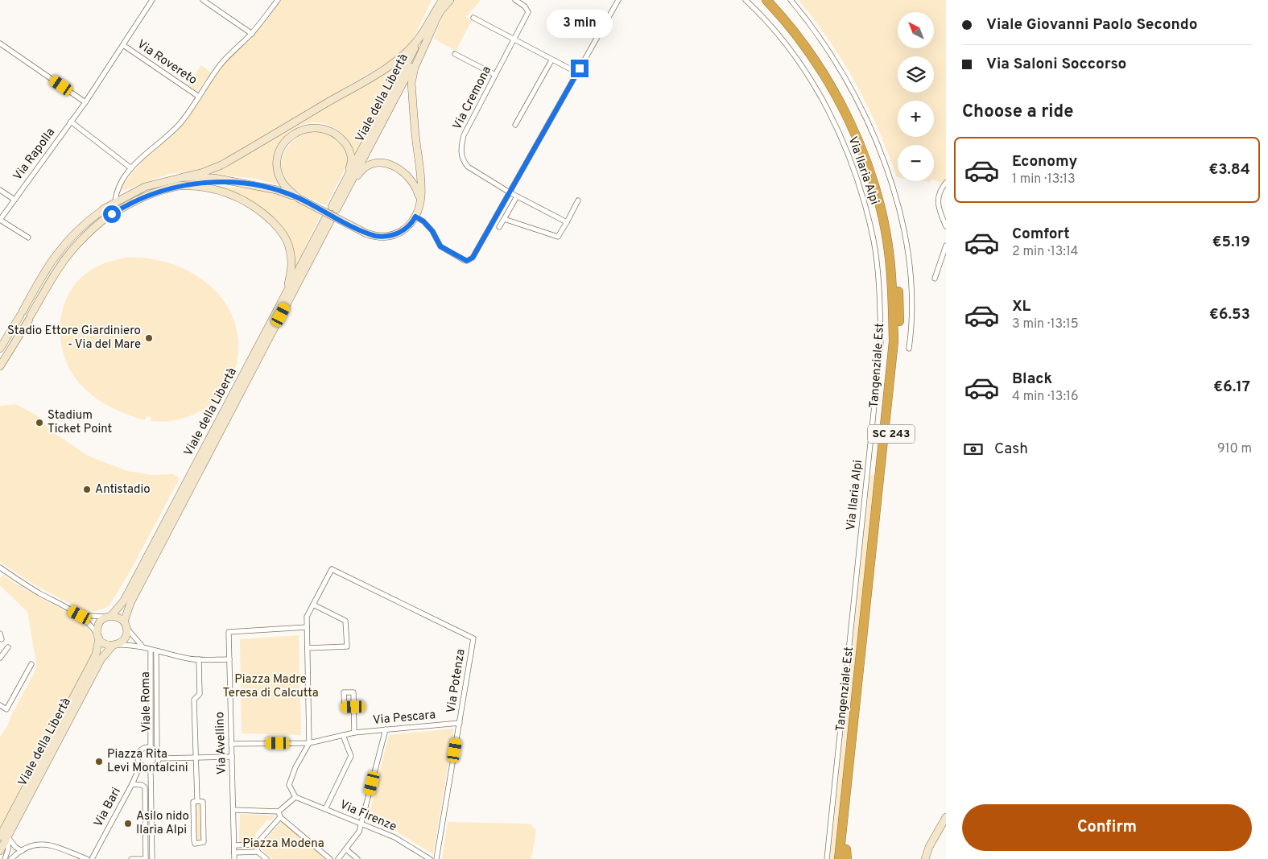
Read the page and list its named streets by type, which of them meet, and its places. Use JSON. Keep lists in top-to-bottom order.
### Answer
{
  "streets": {
    "highway": ["Tangenziale Est", "SC 243"],
    "main road": ["Viale della Libertà"],
    "street": [
      "Via Rovereto",
      "Via Cremona",
      "Via Rapolla",
      "Via Ilaria Alpi",
      "Via Potenza",
      "Viale Roma",
      "Via Pescara",
      "Via Avellino",
      "Via Bari",
      "Via Firenze"
    ]
  },
  "crossings": [
    ["Via Rovereto", "Via Rapolla"],
    ["Via Potenza", "Via Pescara"],
    ["Viale Roma", "Via Bari"],
    ["Via Pescara", "Via Avellino"]
  ],
  "parks": ["Piazza Madre Teresa di Calcutta", "Piazza Modena"],
  "places": [
    "Stadio Ettore Giardiniero - Via del Mare",
    "Stadium Ticket Point",
    "Antistadio",
    "Piazza Rita Levi Montalcini",
    "Asilo nido Ilaria Alpi"
  ],
  "north": "top left",
  "page": {
    "banner": ["Viale Giovanni Paolo Secondo", "Via Saloni Soccorso"],
    "bubble": "3 min",
    "map_buttons": ["+", "−"],
    "heading": "Choose a ride",
    "list": [
      {
        "name": "Economy",
        "note": "1 min · 13:13",
        "value": "€3.84"
      },
      {
        "name": "Comfort",
        "note": "2 min · 13:14",
        "value": "€5.19"
      },
      {
        "name": "XL",
        "note": "3 min · 13:15",
        "value": "€6.53"
      },
      {
        "name": "Black",
        "note": "4 min · 13:16",
        "value": "€6.17"
      }
    ],
    "pay": ["Cash", "910 m"],
    "buttons": "Confirm"
  }
}
